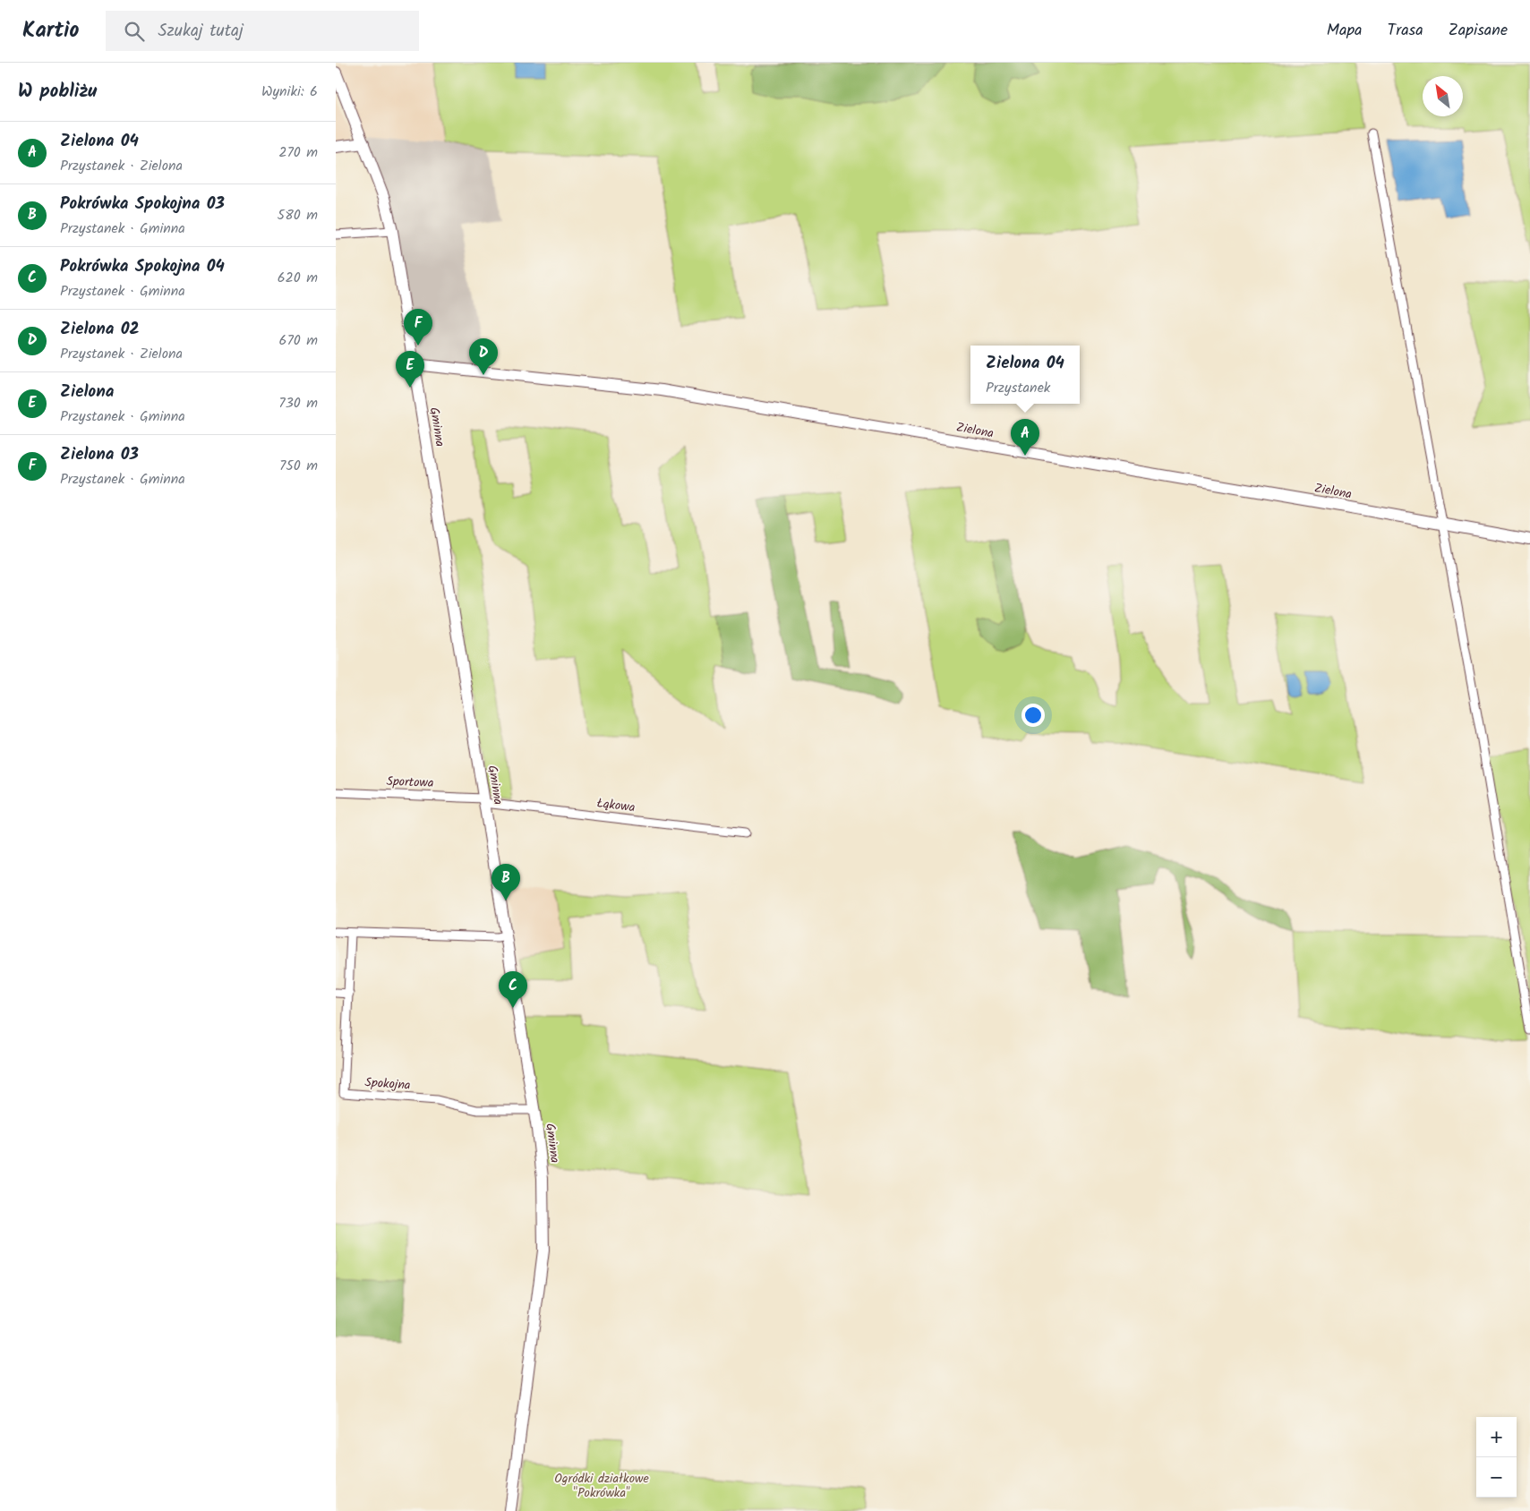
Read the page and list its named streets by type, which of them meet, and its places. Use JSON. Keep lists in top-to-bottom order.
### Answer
{
  "streets": {
    "main road": ["Gminna", "Zielona"],
    "street": ["Sportowa", "Łąkowa", "Spokojna"]
  },
  "crossings": [
    ["Gminna", "Zielona"],
    ["Gminna", "Sportowa"],
    ["Gminna", "Łąkowa"],
    ["Gminna", "Spokojna"],
    ["Sportowa", "Łąkowa"]
  ],
  "parks": ["Ogródki działkowe \"Pokrówka\""],
  "north": "top left",
  "page": {
    "header": "Kartio",
    "search": "Szukaj tutaj",
    "nav": ["Mapa", "Trasa", "Zapisane"],
    "heading": ["W pobliżu", "Wyniki: 6"],
    "list": [
      {
        "mark": "A",
        "name": "Zielona 04",
        "note": "Przystanek · Zielona",
        "value": "270 m"
      },
      {
        "mark": "B",
        "name": "Pokrówka Spokojna 03",
        "note": "Przystanek · Gminna",
        "value": "580 m"
      },
      {
        "mark": "C",
        "name": "Pokrówka Spokojna 04",
        "note": "Przystanek · Gminna",
        "value": "620 m"
      },
      {
        "mark": "D",
        "name": "Zielona 02",
        "note": "Przystanek · Zielona",
        "value": "670 m"
      },
      {
        "mark": "E",
        "name": "Zielona",
        "note": "Przystanek · Gminna",
        "value": "730 m"
      },
      {
        "mark": "F",
        "name": "Zielona 03",
        "note": "Przystanek · Gminna",
        "value": "750 m"
      }
    ],
    "pins": [
      "F",
      "D",
      "E",
      "A",
      "B",
      "C"
    ],
    "popup": ["Zielona 04", "Przystanek"],
    "map_buttons": ["+", "−"]
  }
}
